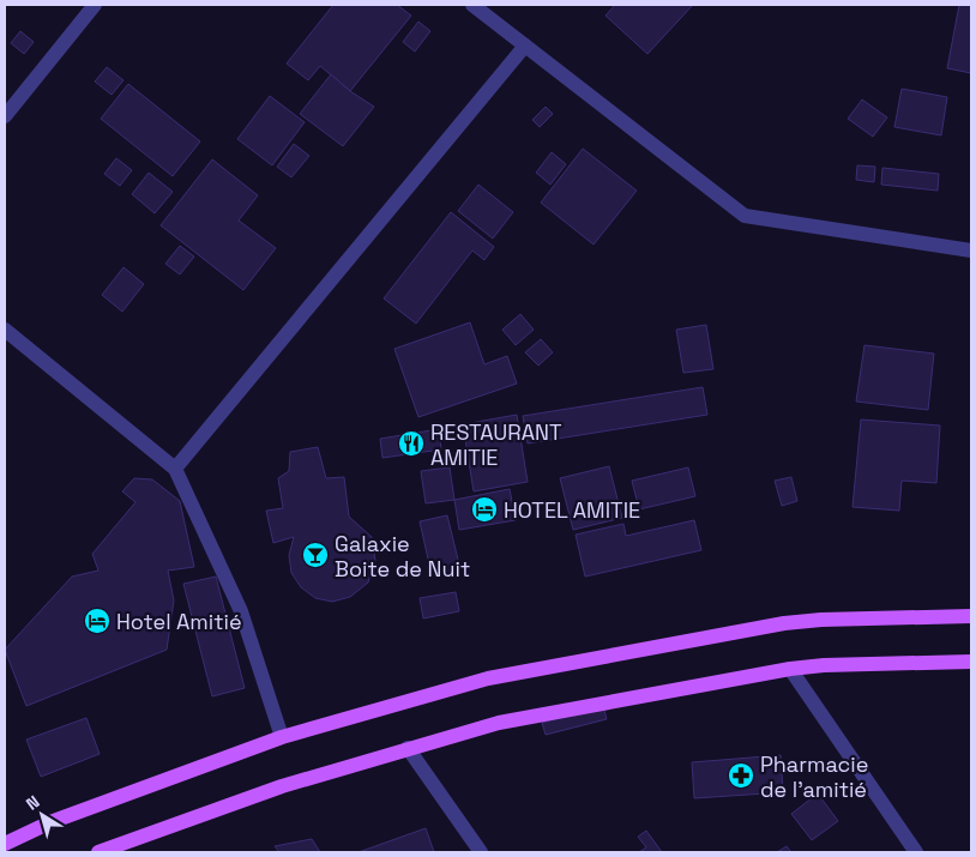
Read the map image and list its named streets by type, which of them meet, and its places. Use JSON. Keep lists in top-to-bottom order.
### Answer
{
  "places": {
    "restaurant": ["RESTAURANT AMITIE"],
    "hotel": ["HOTEL AMITIE", "Hotel Amitié"],
    "bar": ["Galaxie Boite de Nuit"],
    "pharmacy": ["Pharmacie de l'amitié"]
  },
  "north": "top left"
}
